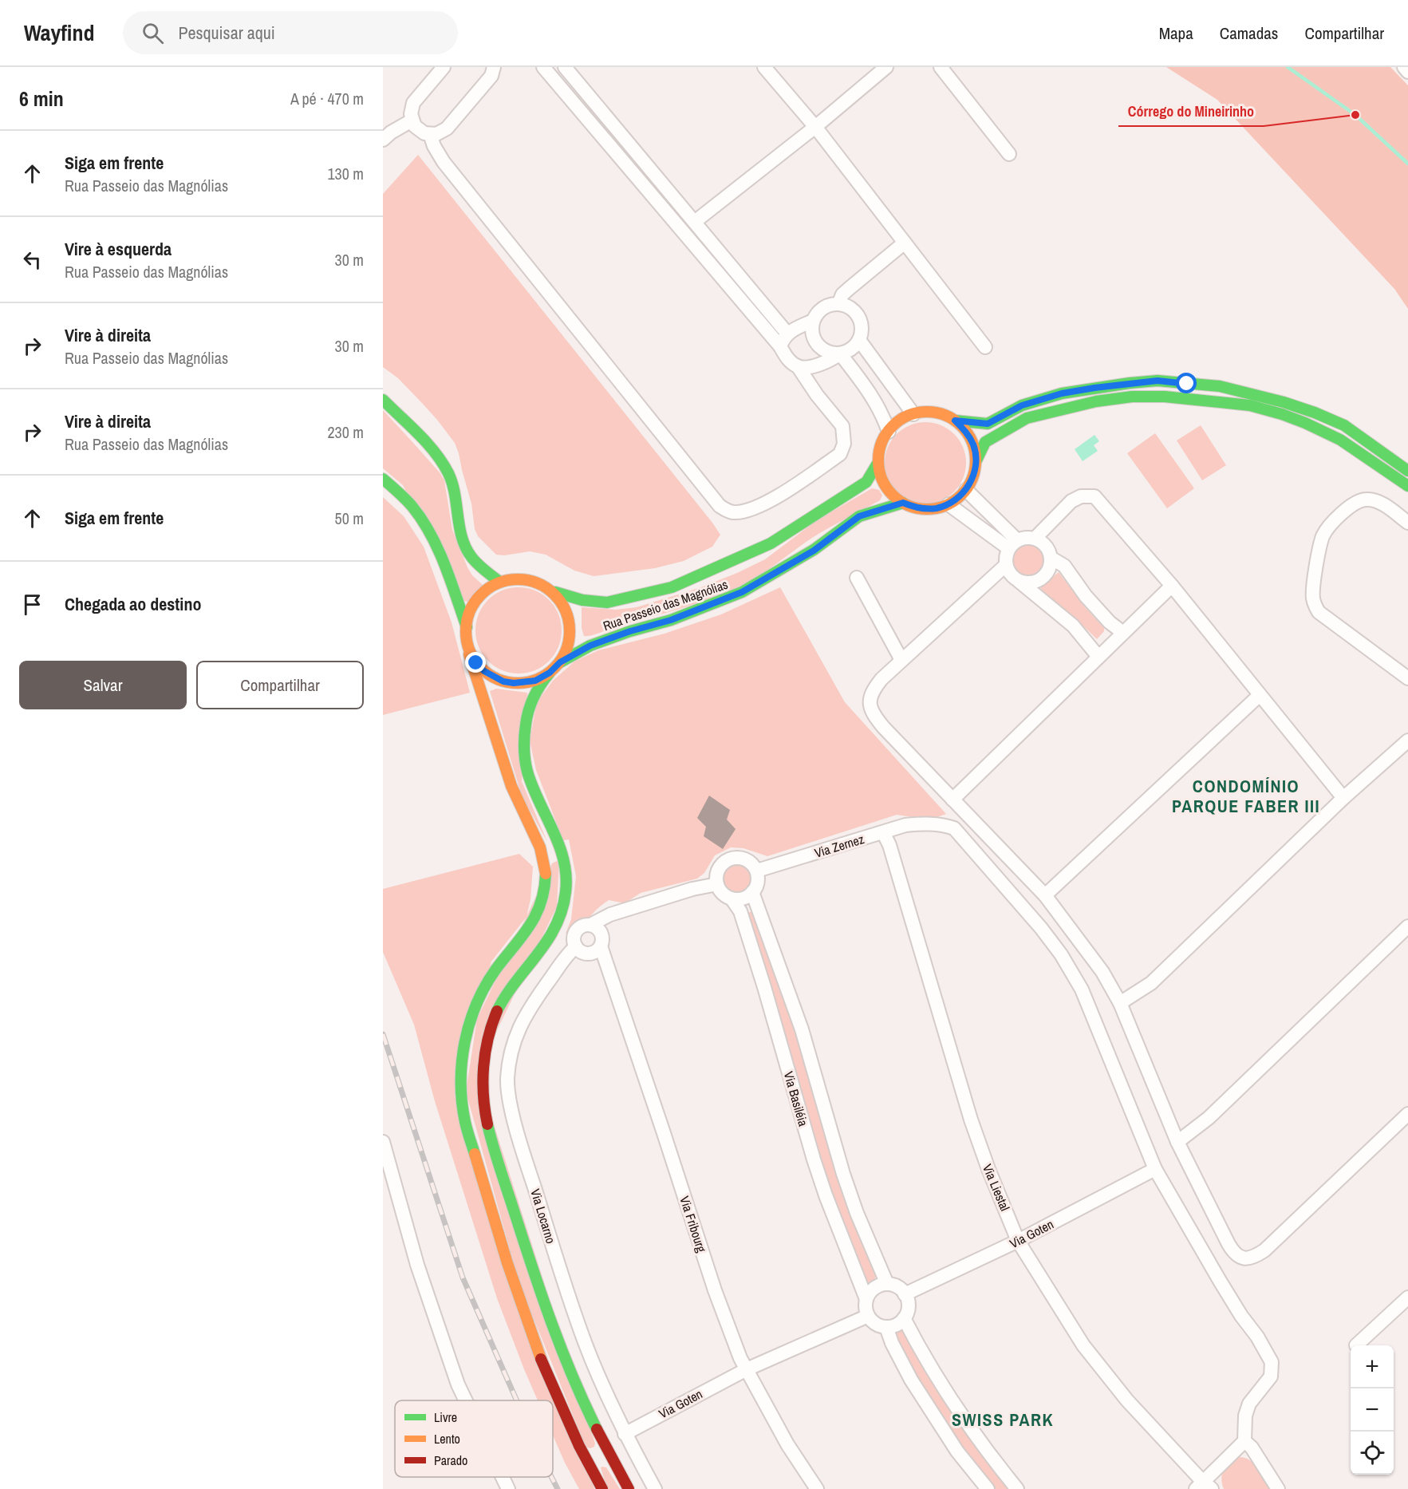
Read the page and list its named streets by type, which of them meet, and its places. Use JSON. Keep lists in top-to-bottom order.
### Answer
{
  "streets": {
    "street": [
      "Rua Passeio das Magnólias",
      "Via Zernez",
      "Via Basiléia",
      "Via Liestal",
      "Via Locarno",
      "Via Fribourg",
      "Via Goten"
    ]
  },
  "crossings": [
    ["Via Zernez", "Via Basiléia"],
    ["Via Zernez", "Via Liestal"],
    ["Via Zernez", "Via Goten"],
    ["Via Basiléia", "Via Goten"],
    ["Via Liestal", "Via Goten"],
    ["Via Locarno", "Via Fribourg"],
    ["Via Locarno", "Via Goten"],
    ["Via Fribourg", "Via Goten"]
  ],
  "districts": ["CONDOMÍNIO PARQUE FABER III", "SWISS PARK"],
  "places": ["Córrego do Mineirinho"],
  "legend": ["Livre", "Lento", "Parado"],
  "page": {
    "header": "Wayfind",
    "search": "Pesquisar aqui",
    "nav": ["Mapa", "Camadas", "Compartilhar"],
    "heading": ["6 min", "A pé · 470 m"],
    "list": [
      ["Siga em frente", "Rua Passeio das Magnólias", "130 m"],
      ["Vire à esquerda", "Rua Passeio das Magnólias", "30 m"],
      ["Vire à direita", "Rua Passeio das Magnólias", "30 m"],
      ["Vire à direita", "Rua Passeio das Magnólias", "230 m"],
      ["Siga em frente", "50 m"],
      "Chegada ao destino"
    ],
    "buttons": ["Salvar", "Compartilhar"],
    "map_buttons": ["+", "−"]
  }
}
